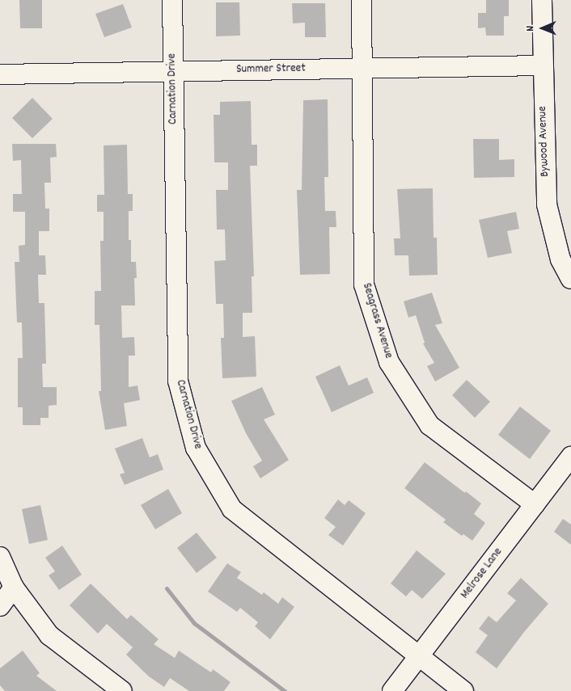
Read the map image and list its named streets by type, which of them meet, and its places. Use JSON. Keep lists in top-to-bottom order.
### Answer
{
  "streets": {
    "street": [
      "Summer Street",
      "Carnation Drive",
      "Bywood Avenue",
      "Seagrass Avenue",
      "Melrose Lane"
    ]
  },
  "crossings": [
    ["Summer Street", "Carnation Drive"],
    ["Summer Street", "Bywood Avenue"],
    ["Summer Street", "Seagrass Avenue"],
    ["Carnation Drive", "Melrose Lane"],
    ["Seagrass Avenue", "Melrose Lane"]
  ],
  "north": "left"
}
